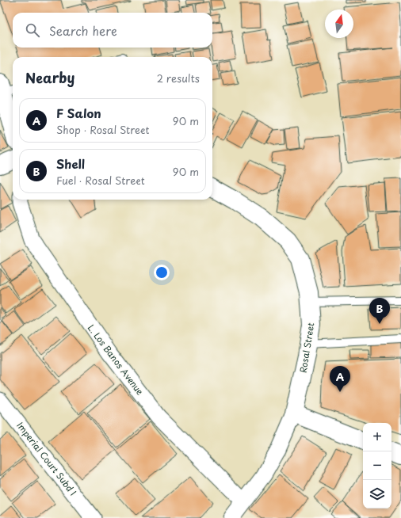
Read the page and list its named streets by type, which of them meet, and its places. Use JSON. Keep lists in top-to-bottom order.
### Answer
{
  "streets": {
    "street": ["Rosal Street", "L. Los Banos Avenue", "Imperial Court Subd I"]
  },
  "crossings": [
    ["Rosal Street", "L. Los Banos Avenue"]
  ],
  "north": "top",
  "page": {
    "search": "Search here",
    "heading": ["Nearby", "2 results"],
    "list": [
      {
        "mark": "A",
        "name": "F Salon",
        "note": "Shop · Rosal Street",
        "value": "90 m"
      },
      {
        "mark": "B",
        "name": "Shell",
        "note": "Fuel · Rosal Street",
        "value": "90 m"
      }
    ],
    "pins": ["B", "A"],
    "map_buttons": ["+", "−"]
  }
}
